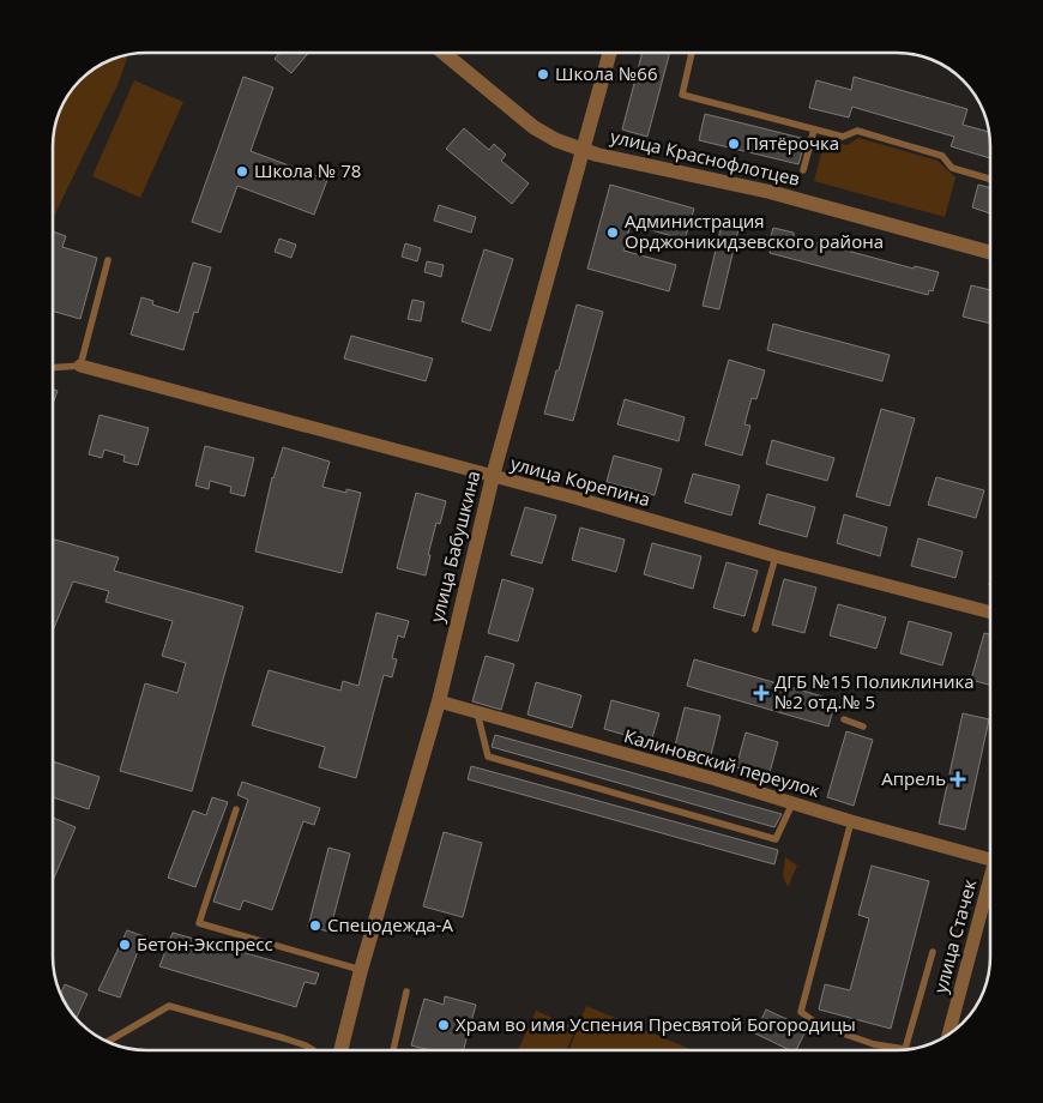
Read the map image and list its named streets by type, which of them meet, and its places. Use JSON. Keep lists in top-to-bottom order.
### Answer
{
  "streets": {
    "street": [
      "улица Краснофлотцев",
      "улица Корепина",
      "улица Бабушкина",
      "Калиновский переулок",
      "улица Стачек"
    ]
  },
  "crossings": [
    ["улица Краснофлотцев", "улица Бабушкина"],
    ["улица Корепина", "улица Бабушкина"],
    ["улица Бабушкина", "Калиновский переулок"]
  ],
  "places": {
    "other": [
      "Школа №66",
      "Пятёрочка",
      "Школа № 78",
      "Администрация Орджоникидзевского района",
      "Спецодежда-А",
      "Бетон-Экспресс",
      "Храм во имя Успения Пресвятой Богородицы"
    ],
    "health": ["ДГБ №15 Поликлиника №2 отд.№ 5", "Апрель"]
  }
}
